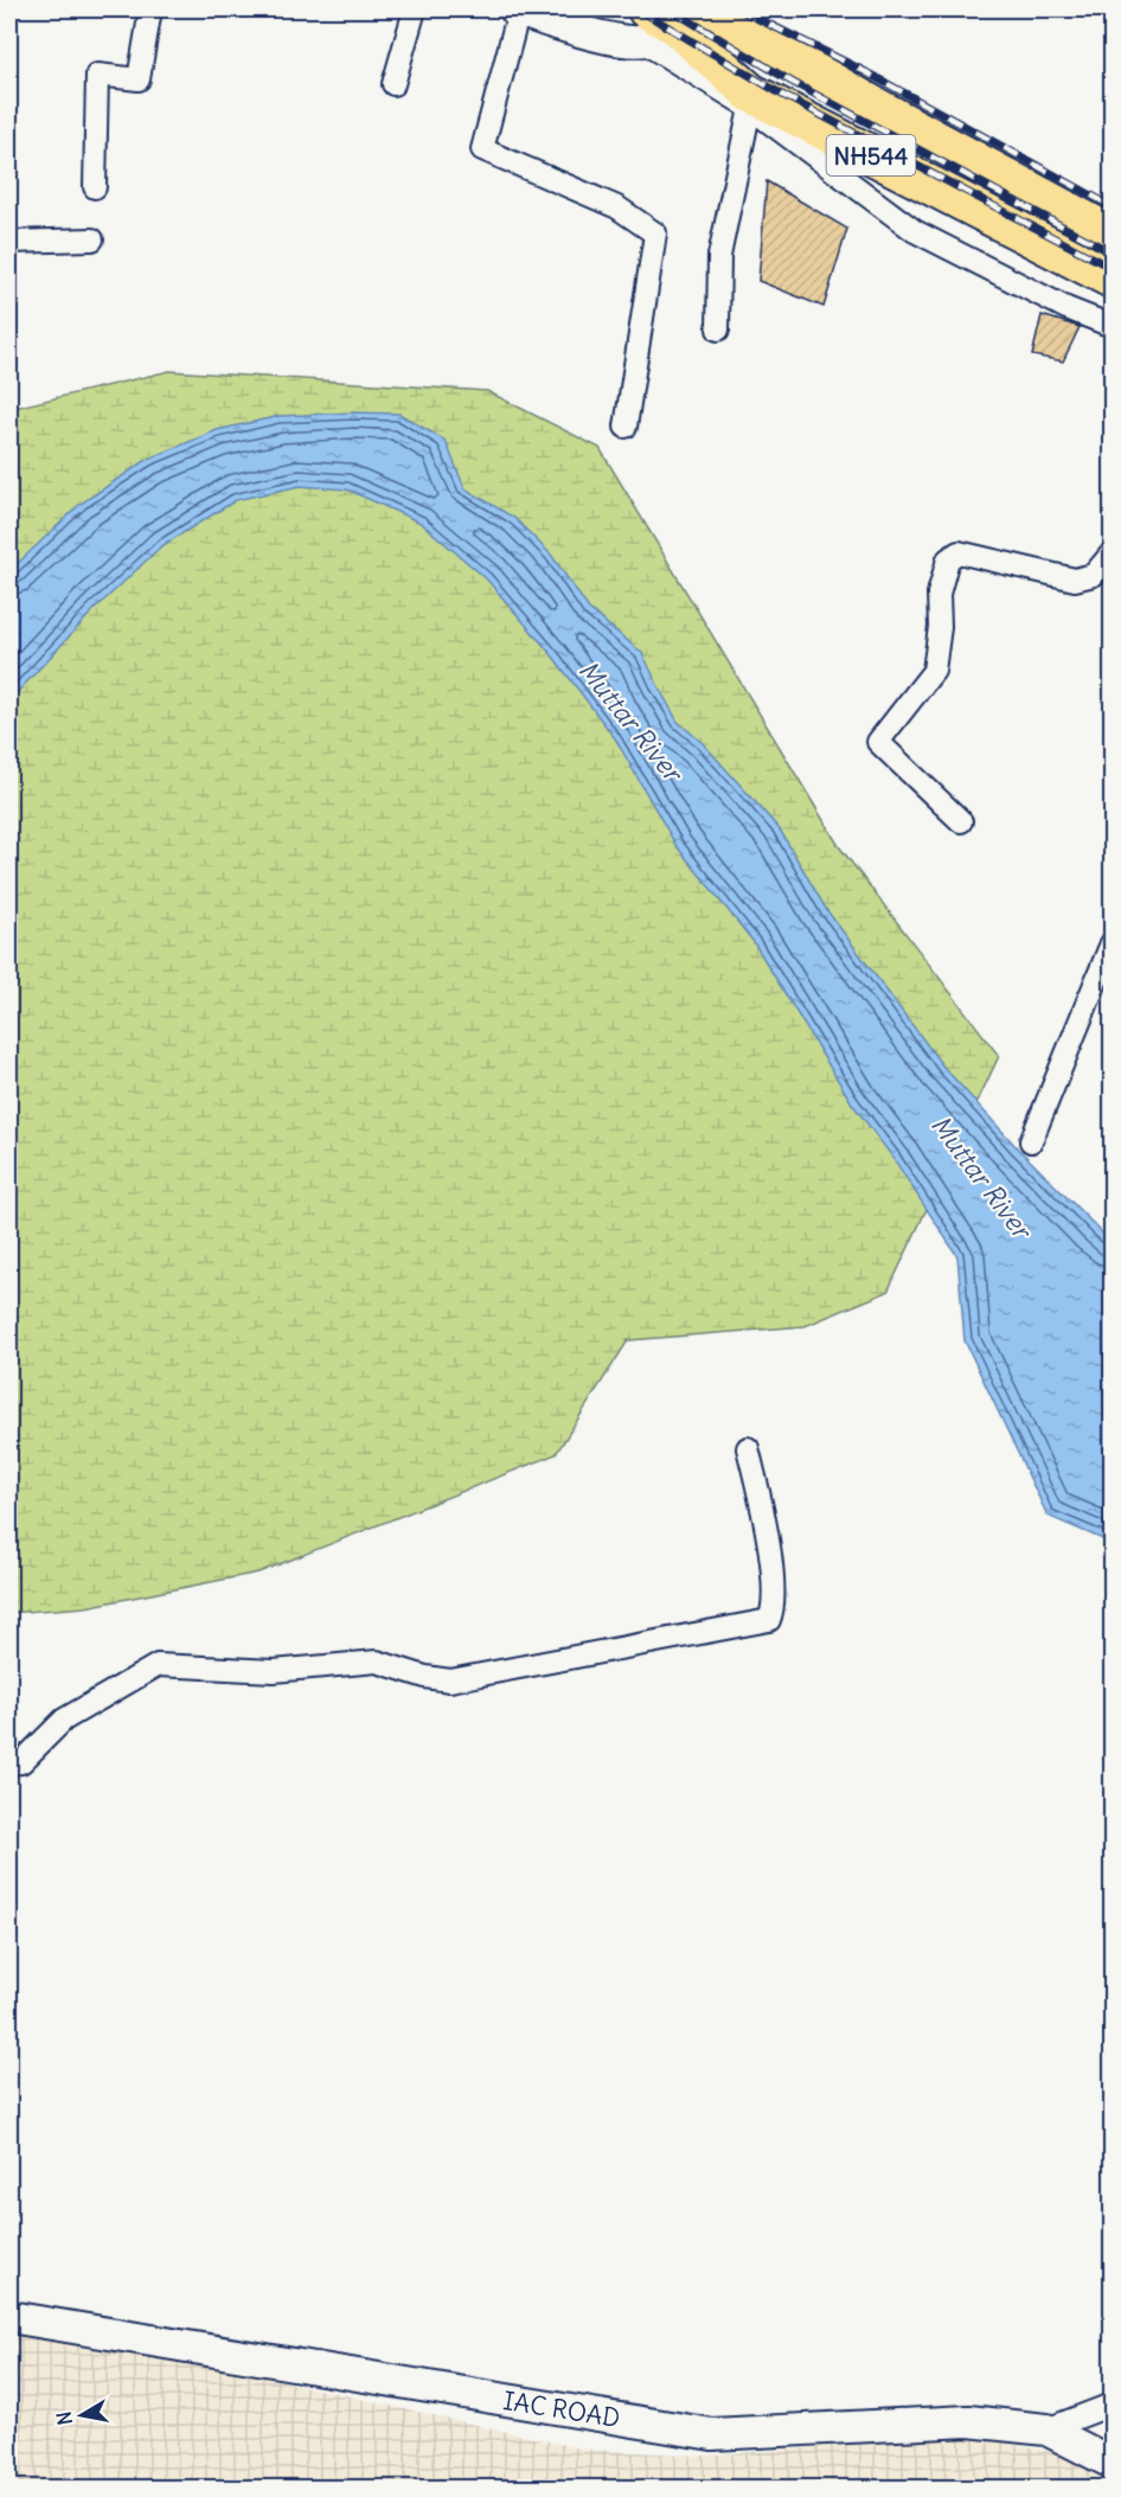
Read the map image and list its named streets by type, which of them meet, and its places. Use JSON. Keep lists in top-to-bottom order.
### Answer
{
  "streets": {
    "highway": ["NH544"],
    "main road": ["IAC ROAD"]
  },
  "water": ["Muttar River"],
  "north": "left"
}
